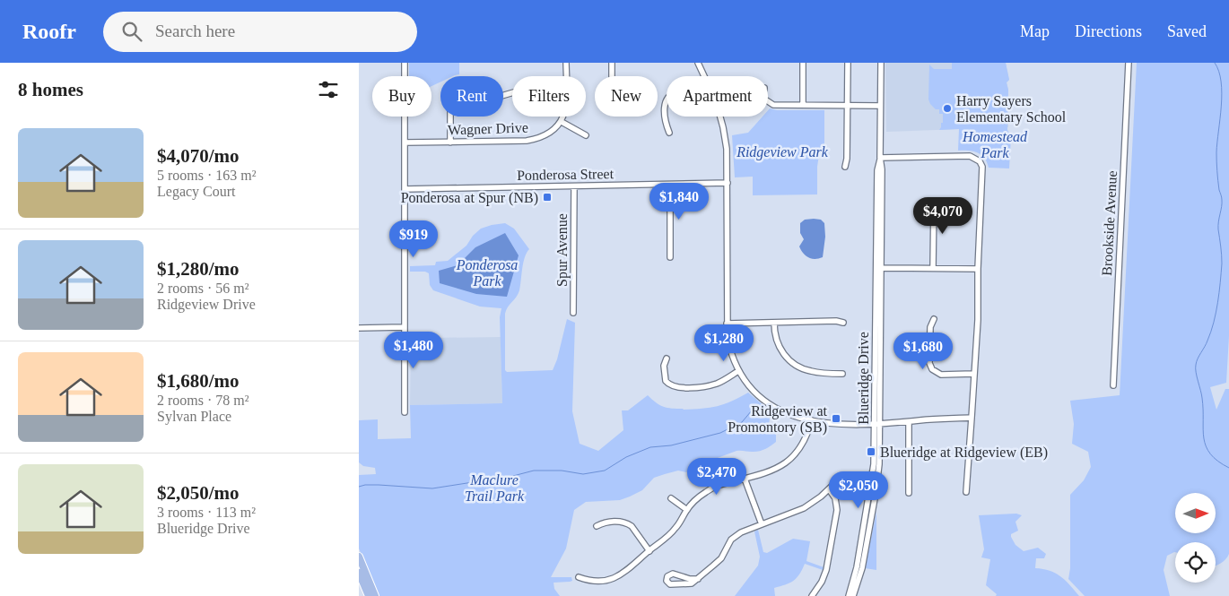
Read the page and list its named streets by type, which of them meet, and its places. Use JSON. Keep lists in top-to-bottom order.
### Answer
{
  "streets": {
    "street": [
      "Wagner Drive",
      "Ponderosa Street",
      "Brookside Avenue",
      "Spur Avenue",
      "Blueridge Drive"
    ]
  },
  "crossings": [
    ["Ponderosa Street", "Spur Avenue"]
  ],
  "parks": [
    "Homestead Park",
    "Ridgeview Park",
    "Ponderosa Park",
    "Maclure Trail Park"
  ],
  "places": {
    "other": ["Harry Sayers Elementary School"],
    "transit": ["Ponderosa at Spur (NB)", "Ridgeview at Promontory (SB)", "Blueridge at Ridgeview (EB)"]
  },
  "north": "right",
  "page": {
    "header": "Roofr",
    "search": "Search here",
    "nav": ["Map", "Directions", "Saved"],
    "heading": "8 homes",
    "chip": [
      "Buy",
      "Rent",
      "Filters",
      "New",
      "Apartment"
    ],
    "list": [
      {
        "name": "$4,070/mo",
        "note": "5 rooms · 163 m² · Legacy Court"
      },
      {
        "name": "$1,280/mo",
        "note": "2 rooms · 56 m² · Ridgeview Drive"
      },
      {
        "name": "$1,680/mo",
        "note": "2 rooms · 78 m² · Sylvan Place"
      },
      {
        "name": "$2,050/mo",
        "note": "3 rooms · 113 m² · Blueridge Drive"
      }
    ],
    "price": [
      "$1,840",
      "$4,070",
      "$919",
      "$1,280",
      "$1,480",
      "$1,680",
      "$2,470",
      "$2,050"
    ]
  }
}
